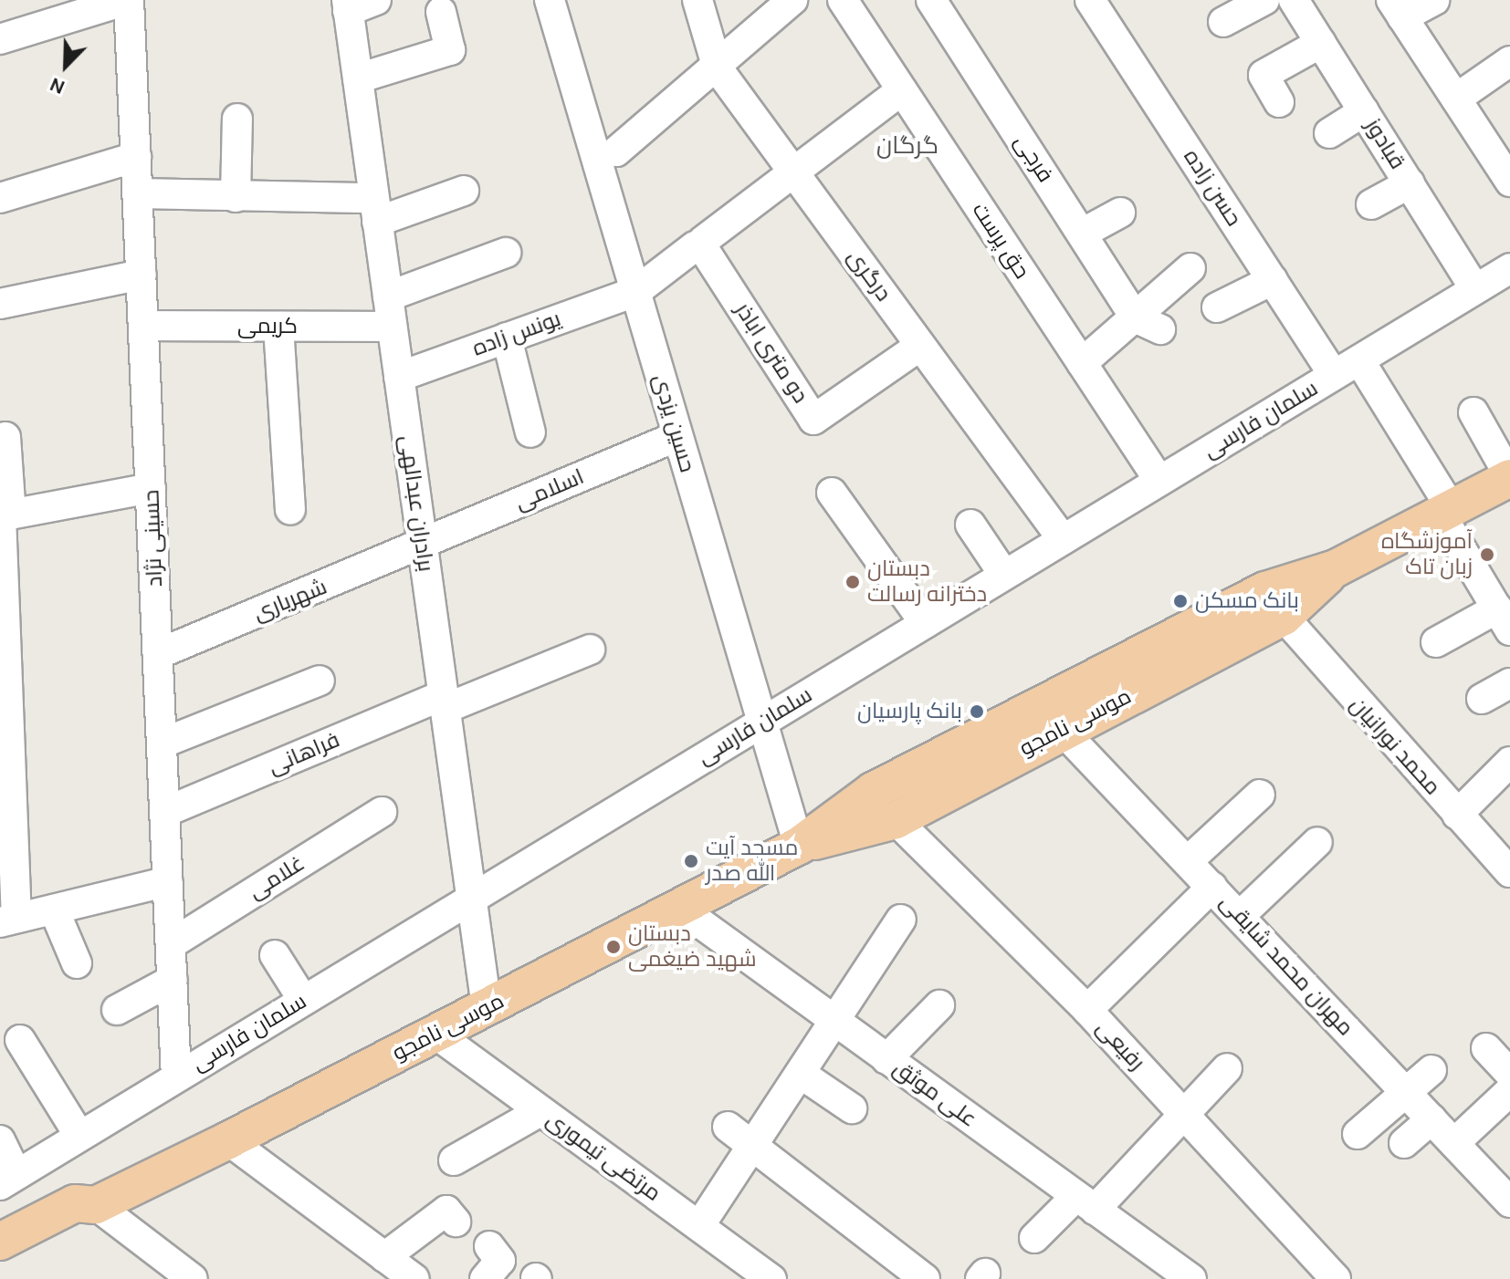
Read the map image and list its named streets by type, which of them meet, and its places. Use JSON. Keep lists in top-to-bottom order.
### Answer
{
  "streets": {
    "main road": ["موسی نامجو"],
    "street": [
      "قبادوز",
      "فرجی",
      "حسن زاده",
      "حق پرست",
      "درگری",
      "کریمی",
      "یونس زاده",
      "دو متری اباذر",
      "سلمان فارسی",
      "حسین یزدی",
      "اسلامی",
      "برادران عبدالهی",
      "حسینی نژاد",
      "شهریاری",
      "محمد نورانیان",
      "فراهانی",
      "غلامی",
      "مهران محمد شایقی",
      "رفیعی",
      "علی موثق",
      "مرتضی تیموری"
    ]
  },
  "crossings": [
    ["قبادوز", "سلمان فارسی"],
    ["حسن زاده", "سلمان فارسی"],
    ["حق پرست", "یونس زاده"],
    ["حق پرست", "سلمان فارسی"],
    ["درگری", "یونس زاده"],
    ["درگری", "دو متری اباذر"],
    ["درگری", "سلمان فارسی"],
    ["کریمی", "برادران عبدالهی"],
    ["کریمی", "حسینی نژاد"],
    ["یونس زاده", "دو متری اباذر"],
    ["یونس زاده", "حسین یزدی"],
    ["یونس زاده", "برادران عبدالهی"],
    ["سلمان فارسی", "حسین یزدی"],
    ["سلمان فارسی", "برادران عبدالهی"],
    ["سلمان فارسی", "حسینی نژاد"],
    ["حسین یزدی", "اسلامی"],
    ["حسین یزدی", "موسی نامجو"],
    ["اسلامی", "برادران عبدالهی"],
    ["اسلامی", "شهریاری"],
    ["برادران عبدالهی", "شهریاری"],
    ["برادران عبدالهی", "موسی نامجو"],
    ["برادران عبدالهی", "فراهانی"],
    ["حسینی نژاد", "شهریاری"],
    ["حسینی نژاد", "فراهانی"],
    ["حسینی نژاد", "غلامی"],
    ["موسی نامجو", "محمد نورانیان"],
    ["موسی نامجو", "مهران محمد شایقی"],
    ["موسی نامجو", "رفیعی"],
    ["موسی نامجو", "علی موثق"],
    ["موسی نامجو", "مرتضی تیموری"]
  ],
  "districts": ["گرگان"],
  "places": [
    "آموزشگاه زبان تاک",
    "دبستان دخترانه رسالت",
    "بانک مسکن",
    "بانک پارسیان",
    "مسجد آیت الله صدر",
    "دبستان شهید ضیغمی"
  ],
  "north": "bottom left"
}
